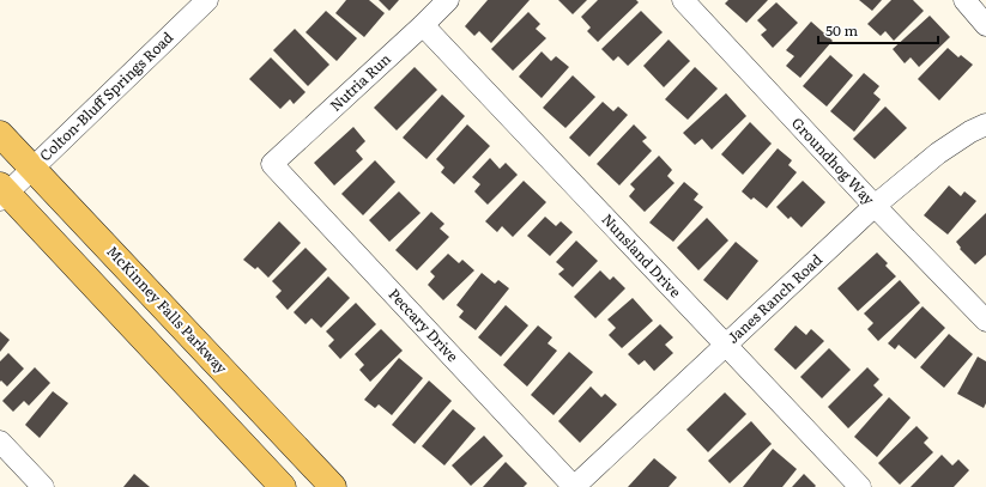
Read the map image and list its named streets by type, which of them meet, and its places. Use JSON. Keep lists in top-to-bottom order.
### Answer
{
  "streets": {
    "main road": ["McKinney Falls Parkway"],
    "street": [
      "Nutria Run",
      "Colton-Bluff Springs Road",
      "Groundhog Way",
      "Nunsland Drive",
      "Janes Ranch Road",
      "Peccary Drive"
    ]
  },
  "crossings": [
    ["Nutria Run", "Nunsland Drive"],
    ["Nutria Run", "Peccary Drive"],
    ["Colton-Bluff Springs Road", "McKinney Falls Parkway"],
    ["Groundhog Way", "Janes Ranch Road"],
    ["Nunsland Drive", "Janes Ranch Road"],
    ["Janes Ranch Road", "Peccary Drive"]
  ],
  "scale_bar": "50 m"
}
